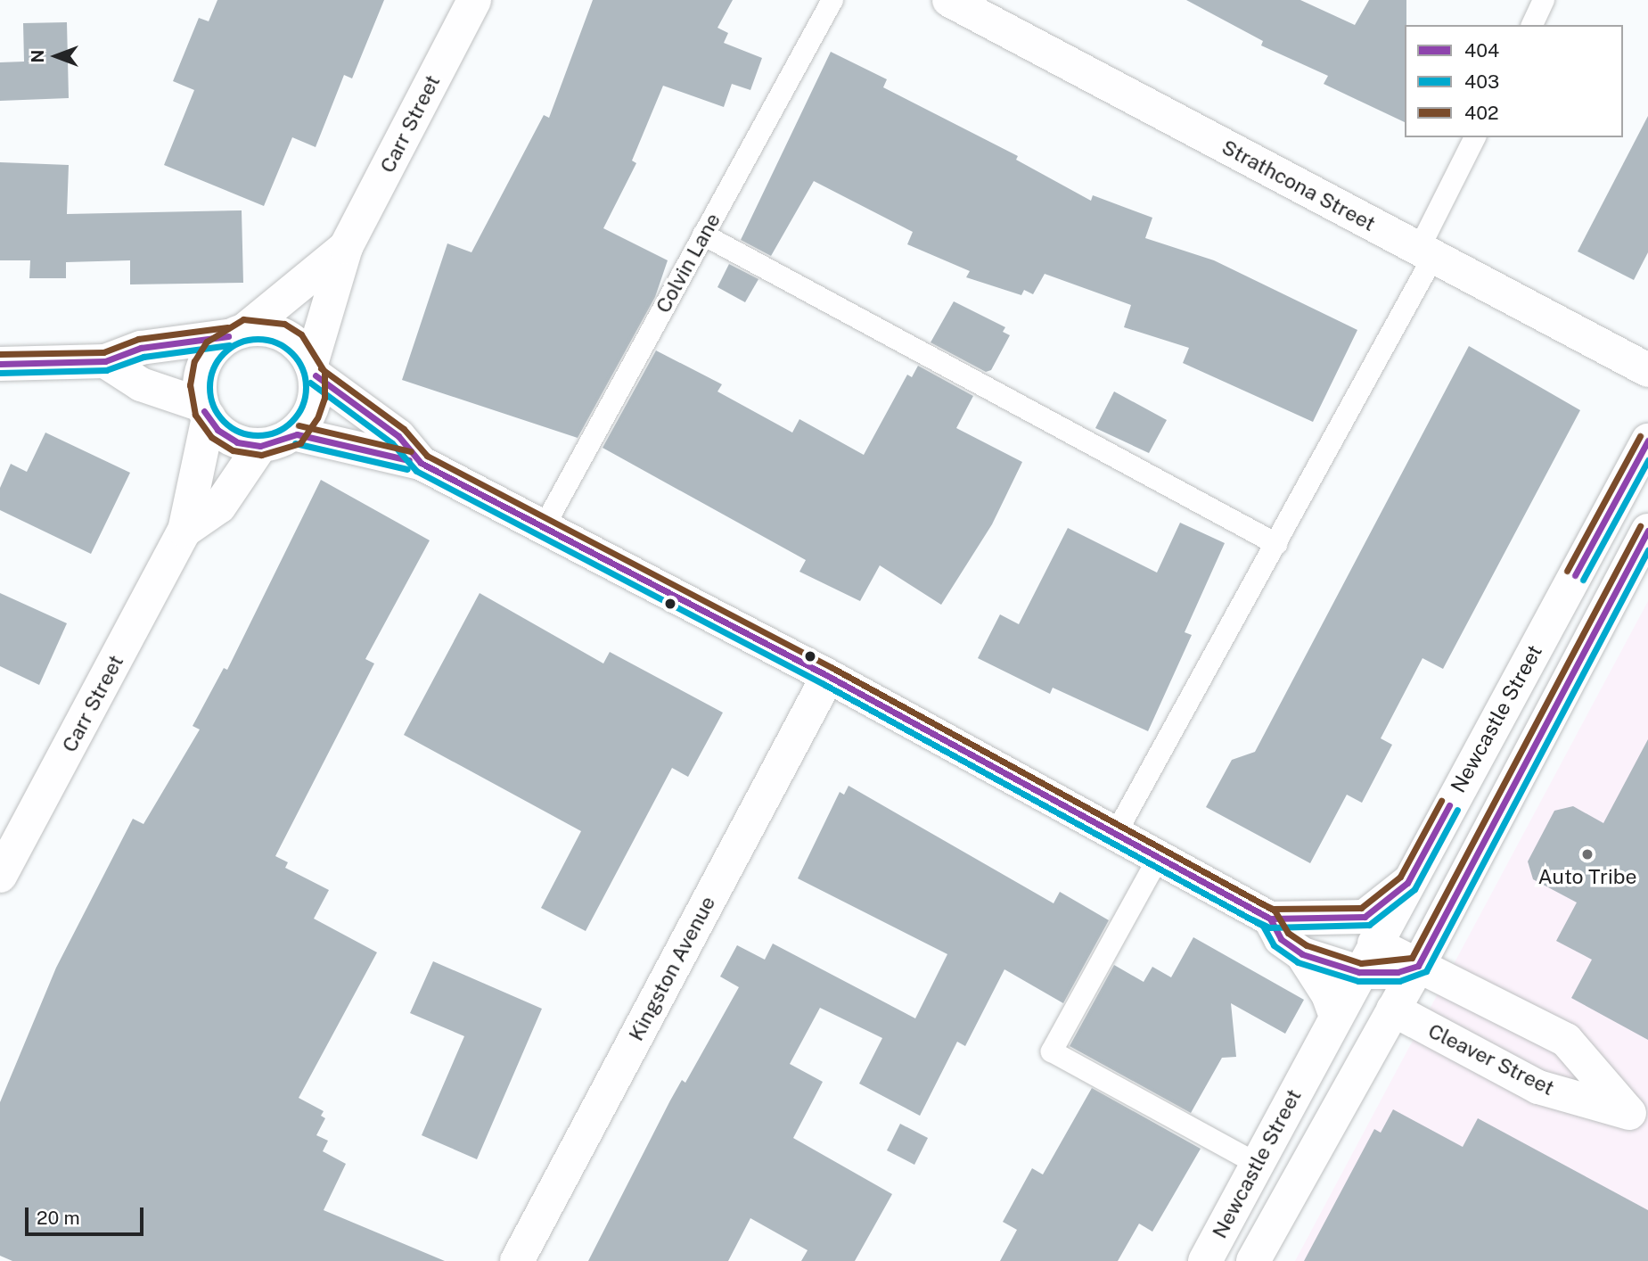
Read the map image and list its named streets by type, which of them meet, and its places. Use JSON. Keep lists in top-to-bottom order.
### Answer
{
  "streets": {
    "street": [
      "Carr Street",
      "Strathcona Street",
      "Newcastle Street",
      "Kingston Avenue",
      "Cleaver Street"
    ],
    "lane": ["Colvin Lane"]
  },
  "crossings": [
    ["Newcastle Street", "Cleaver Street"]
  ],
  "places": ["Auto Tribe"],
  "lines": ["transit line 402", "transit line 404", "transit line 403"],
  "legend": ["404", "403", "402"],
  "scale_bar": "20 m",
  "north": "left"
}
